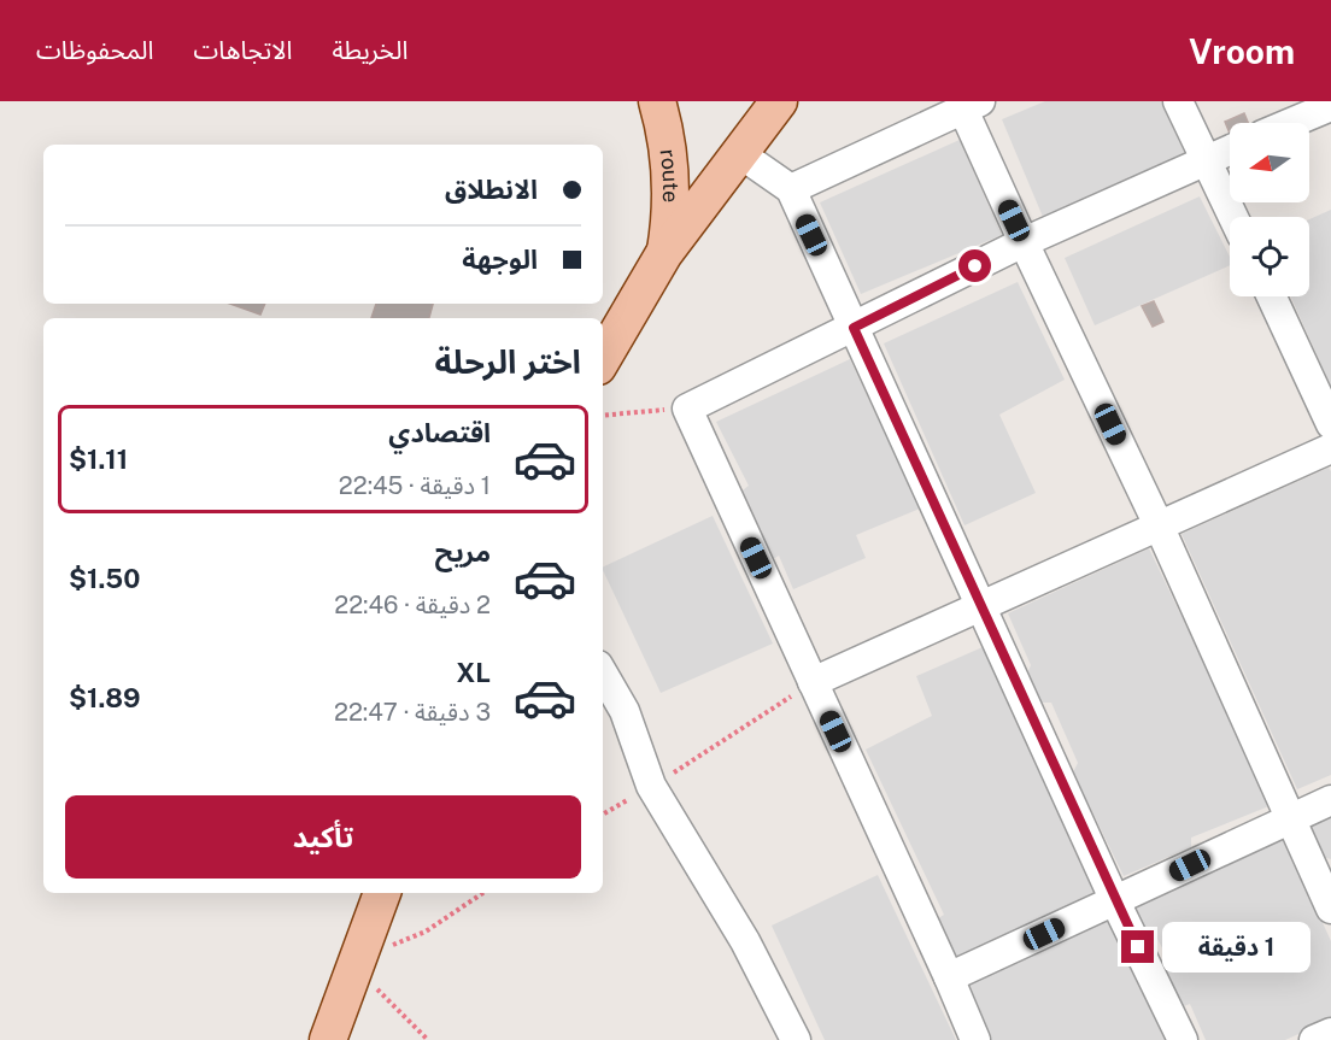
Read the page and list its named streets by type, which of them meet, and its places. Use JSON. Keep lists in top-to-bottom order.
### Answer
{
  "streets": {
    "main road": ["route"]
  },
  "north": "left",
  "page": {
    "header": "Vroom",
    "nav": ["الخريطة", "الاتجاهات", "المحفوظات"],
    "banner": ["الانطلاق", "الوجهة"],
    "heading": "اختر الرحلة",
    "list": [
      {
        "name": "اقتصادي",
        "note": "1 دقيقة · 22:45",
        "value": "$1.11"
      },
      {
        "name": "مريح",
        "note": "2 دقيقة · 22:46",
        "value": "$1.50"
      },
      {
        "name": "XL",
        "note": "3 دقيقة · 22:47",
        "value": "$1.89"
      }
    ],
    "buttons": "تأكيد",
    "bubble": "1 دقيقة"
  }
}
